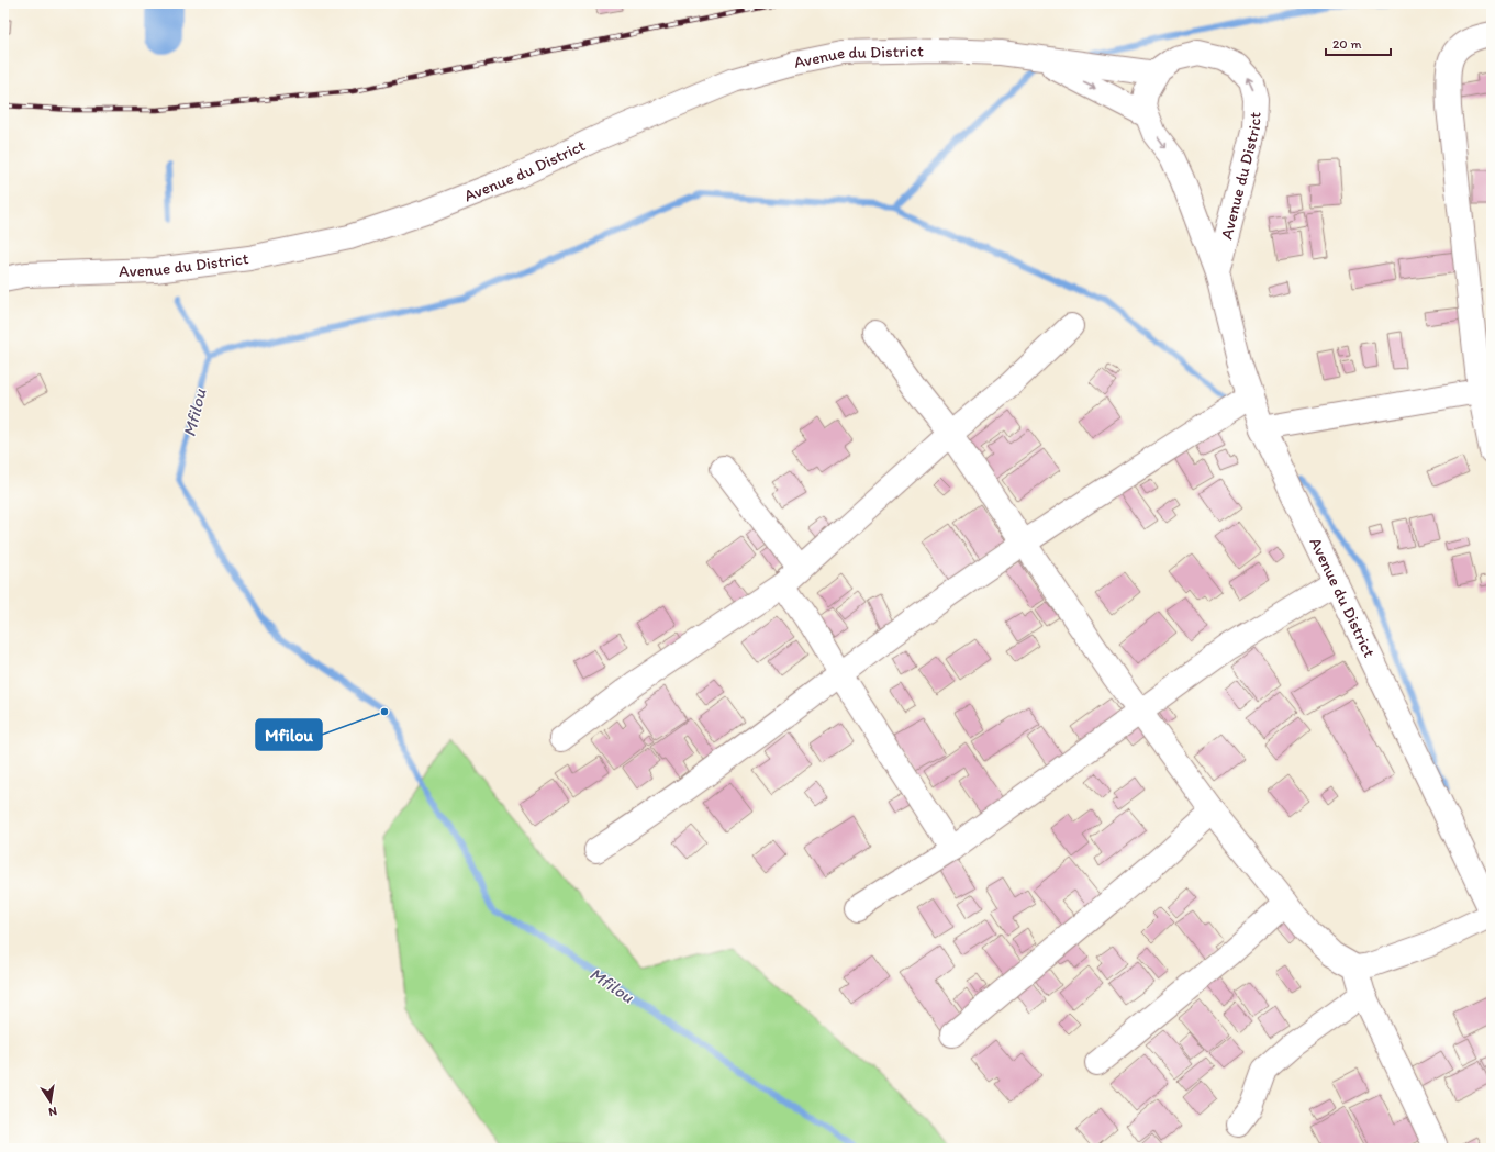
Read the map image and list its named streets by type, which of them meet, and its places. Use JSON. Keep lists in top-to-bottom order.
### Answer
{
  "streets": {
    "street": ["Avenue du District"]
  },
  "water": ["Mfilou"],
  "places": ["Mfilou"],
  "scale_bar": "20 m",
  "north": "bottom"
}
